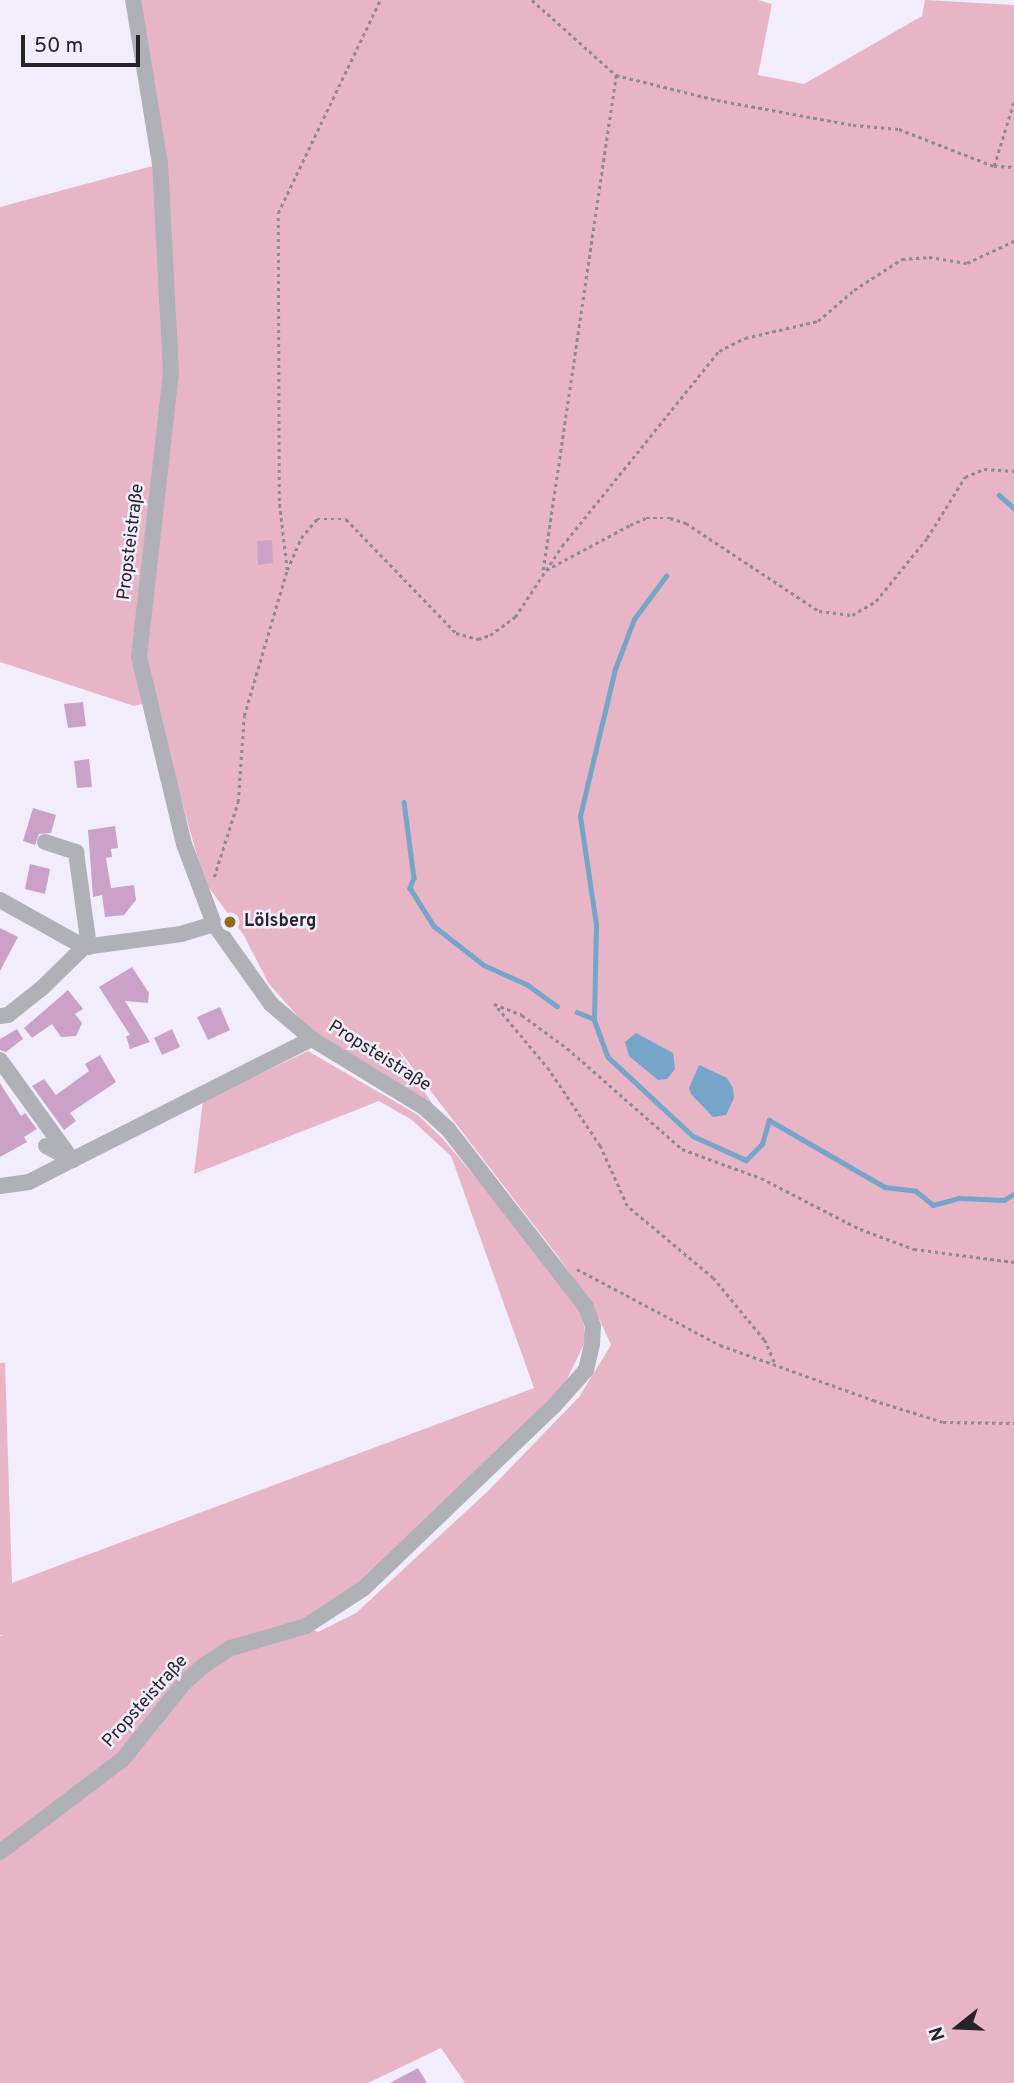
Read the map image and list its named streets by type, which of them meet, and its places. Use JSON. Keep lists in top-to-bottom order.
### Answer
{
  "streets": {
    "street": ["Propsteistraße"]
  },
  "places": ["Lölsberg"],
  "scale_bar": "50 m",
  "north": "left"
}
